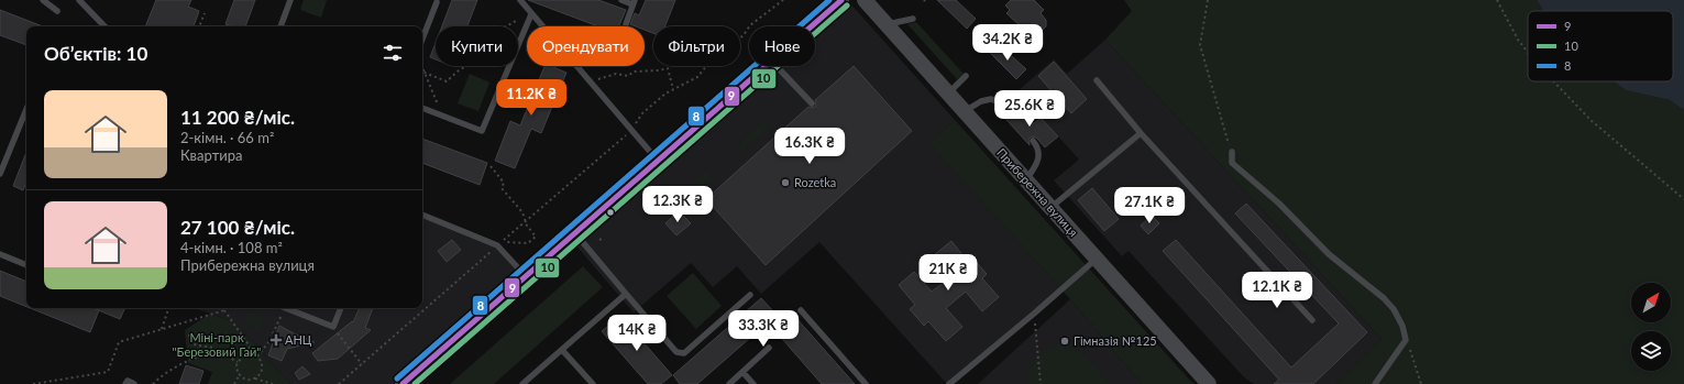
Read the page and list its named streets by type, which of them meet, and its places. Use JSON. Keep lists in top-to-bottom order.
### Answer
{
  "streets": {
    "street": ["Прибережна вулиця"]
  },
  "parks": ["Міні-парк \"Березовий Гай\""],
  "places": {
    "other": ["Rozetka", "Гімназія №125"],
    "health": ["АНЦ"]
  },
  "lines": ["transit line 9", "transit line 8", "transit line 10"],
  "legend": ["9", "10", "8"],
  "north": "top right",
  "page": {
    "price": [
      "34.2K ₴",
      "11.2K ₴",
      "25.6K ₴",
      "16.3K ₴",
      "12.3K ₴",
      "27.1K ₴",
      "21K ₴",
      "12.1K ₴",
      "33.3K ₴",
      "14K ₴"
    ],
    "chip": [
      "Купити",
      "Орендувати",
      "Фільтри",
      "Нове"
    ],
    "heading": "Об’єктів: 10",
    "list": [
      {
        "name": "11 200 ₴/міс.",
        "note": "2-кімн. · 66 m² · Квартира"
      },
      {
        "name": "27 100 ₴/міс.",
        "note": "4-кімн. · 108 m² · Прибережна вулиця"
      }
    ]
  }
}
